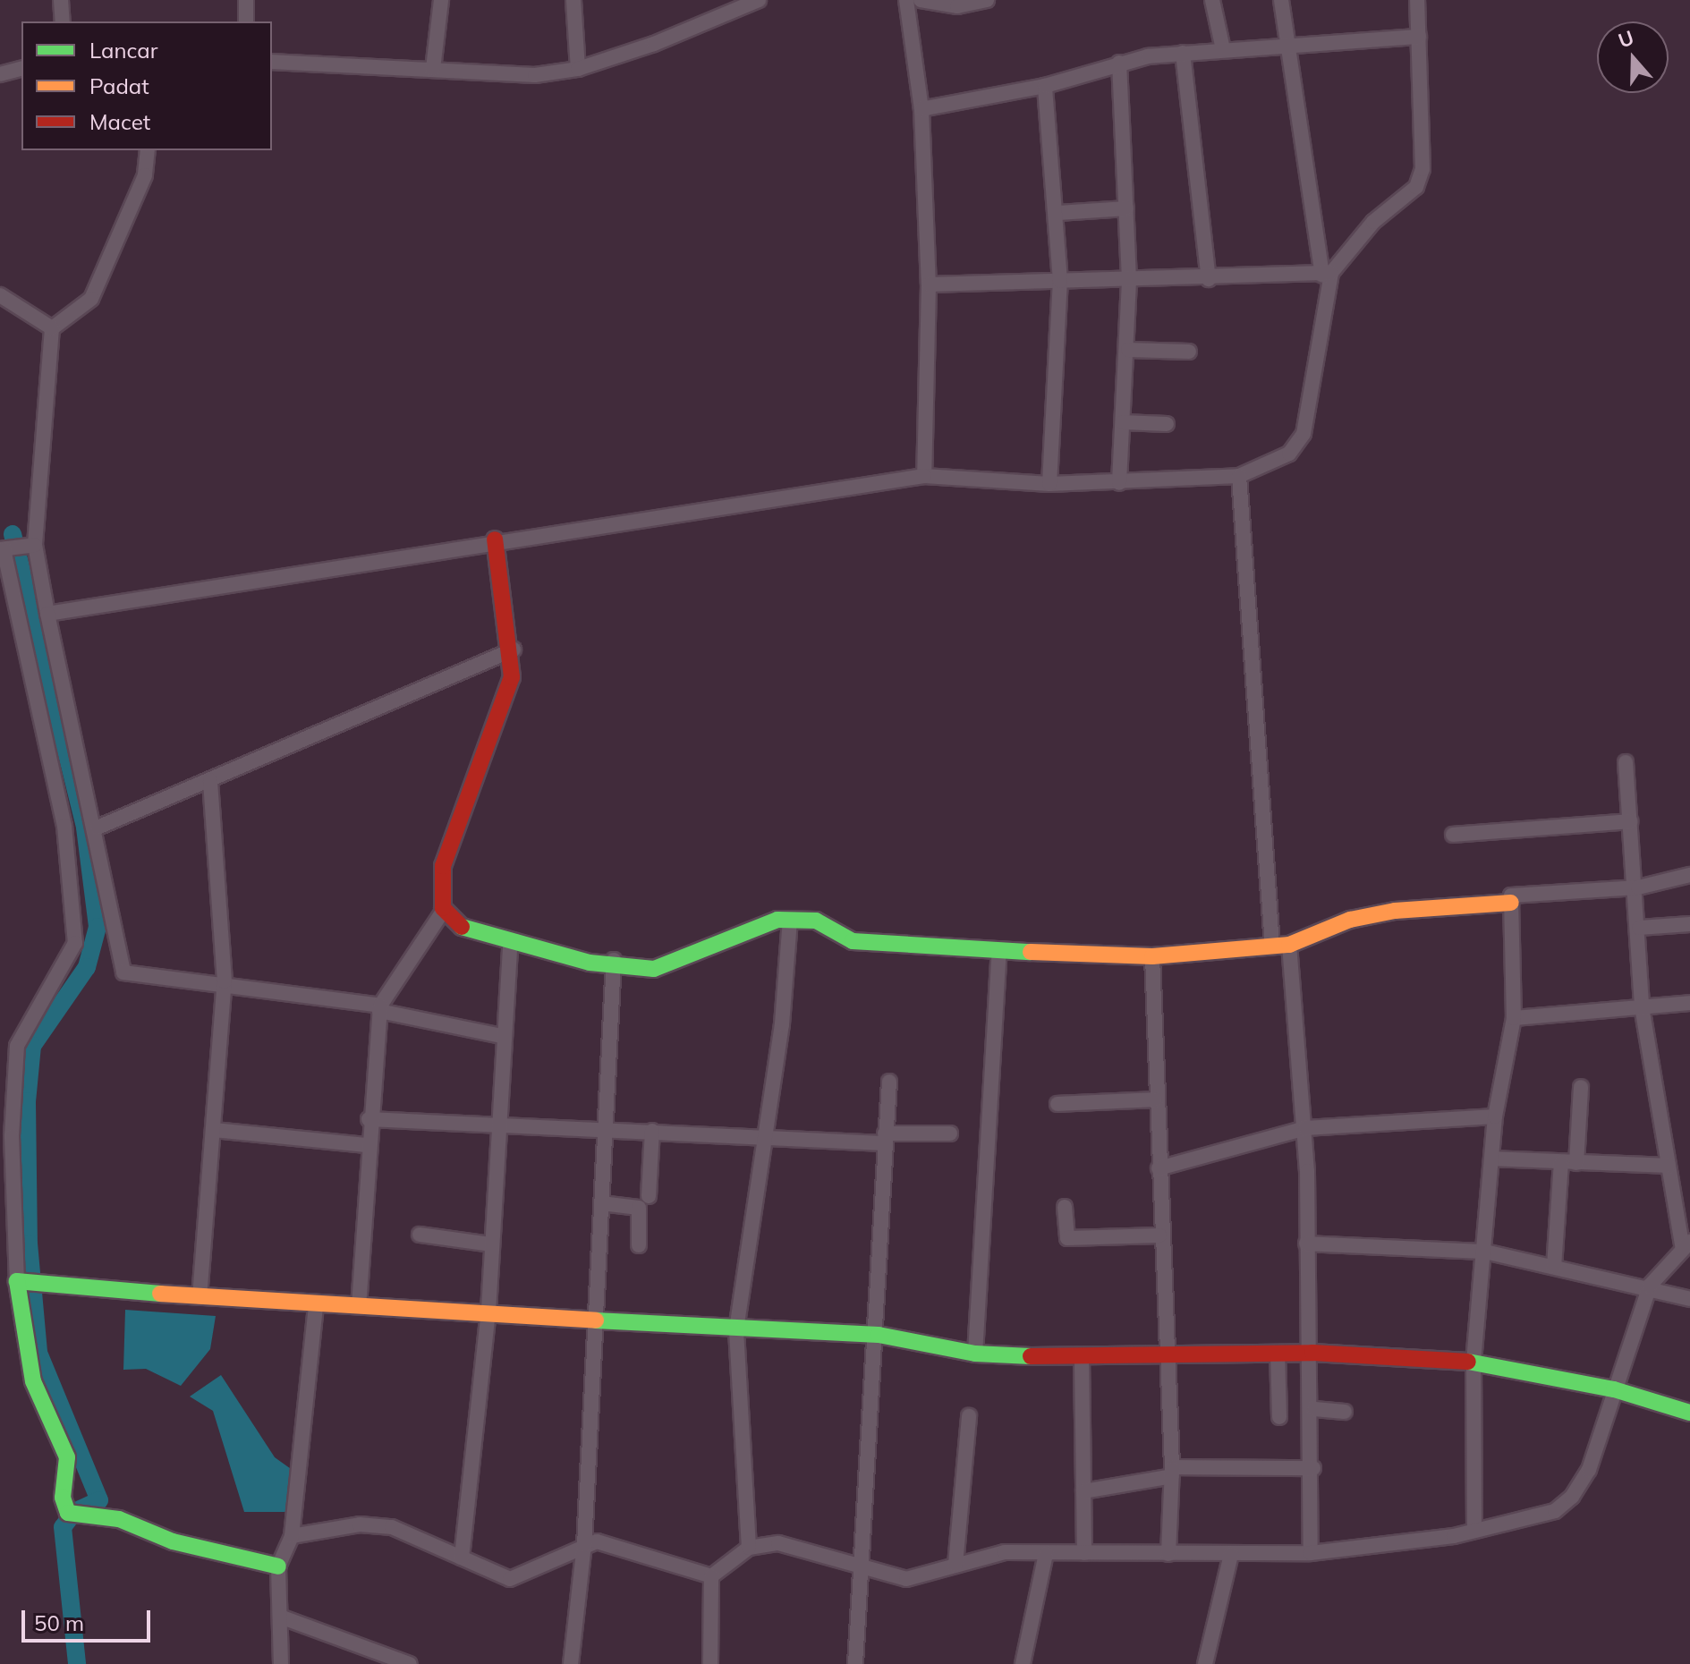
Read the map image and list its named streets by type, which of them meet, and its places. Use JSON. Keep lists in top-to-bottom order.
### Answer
{
  "legend": ["Lancar", "Padat", "Macet"],
  "scale_bar": "50 m",
  "north": "top"
}
